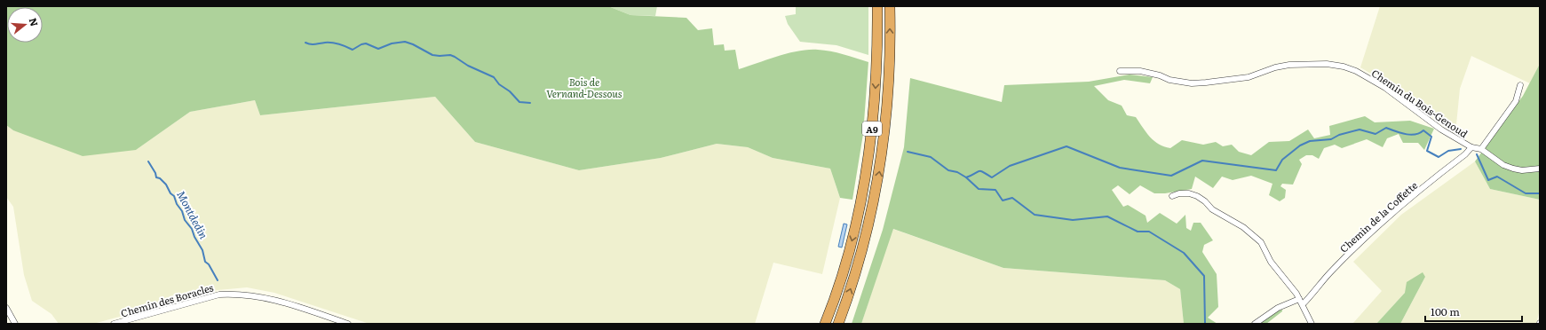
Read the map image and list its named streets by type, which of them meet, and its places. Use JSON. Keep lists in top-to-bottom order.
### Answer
{
  "streets": {
    "highway": ["A9"],
    "street": ["Chemin du Bois-Genoud", "Chemin de la Coffette", "Chemin des Boracles"]
  },
  "crossings": [
    ["Chemin du Bois-Genoud", "Chemin de la Coffette"]
  ],
  "water": ["Montdedin"],
  "parks": ["Bois de Vernand-Dessous"],
  "scale_bar": "100 m",
  "north": "right"
}
